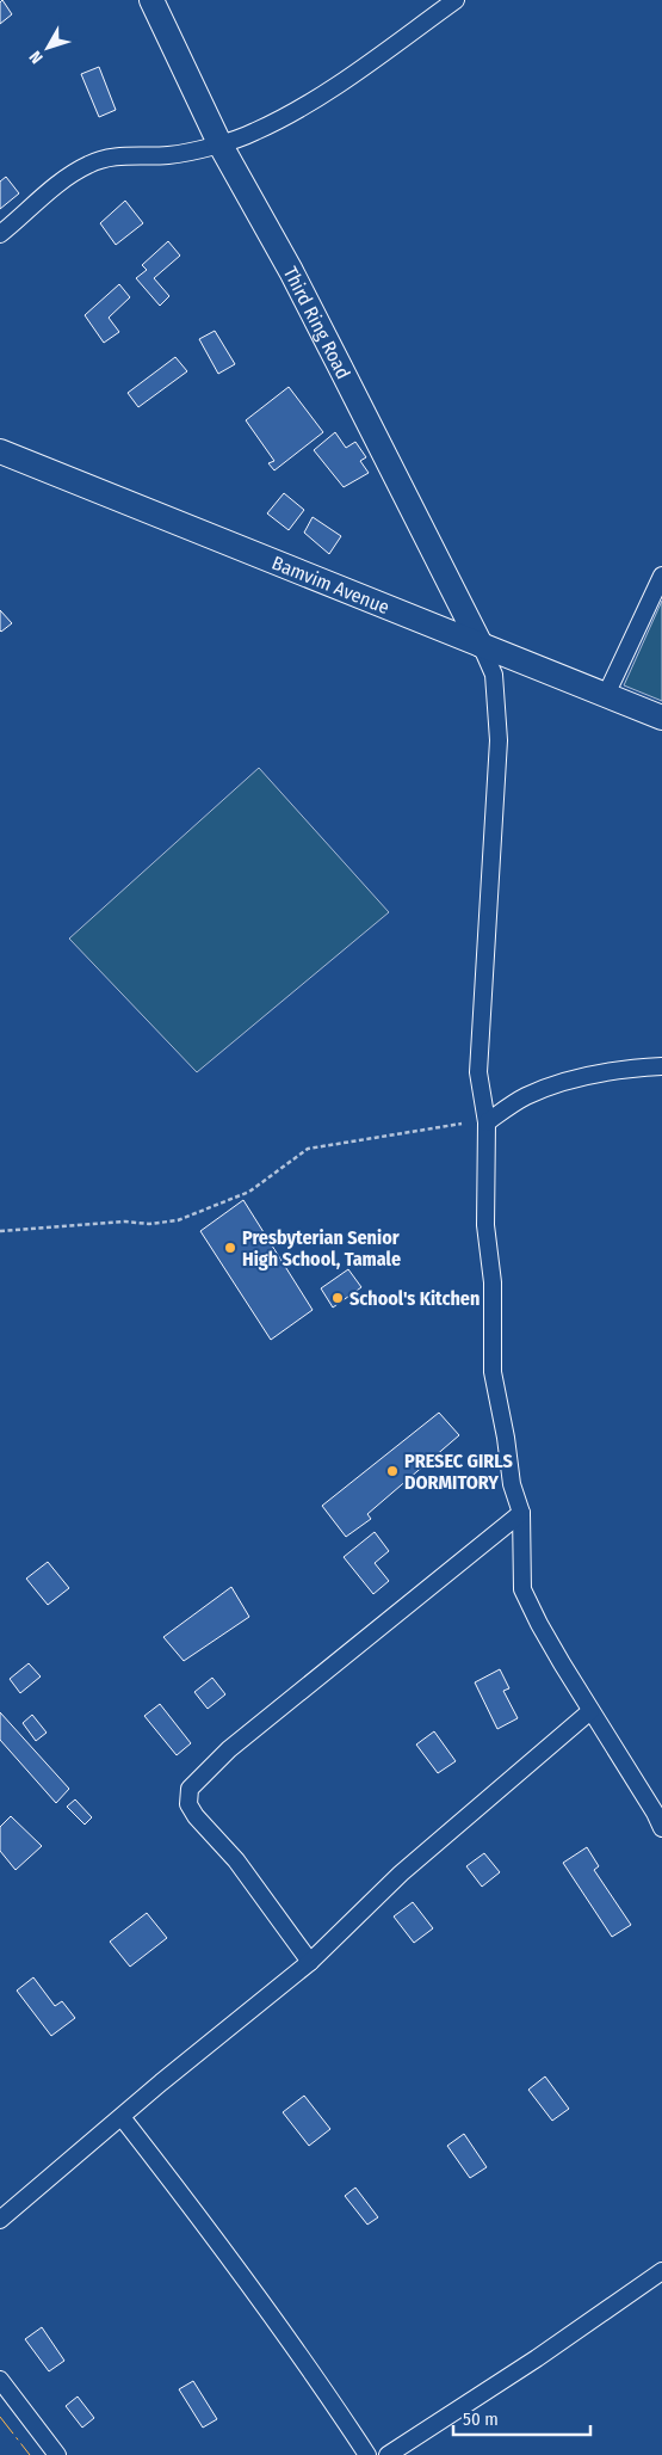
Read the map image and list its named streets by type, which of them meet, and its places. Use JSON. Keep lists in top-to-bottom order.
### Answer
{
  "streets": {
    "street": ["Third Ring Road", "Bamvim Avenue"]
  },
  "crossings": [
    ["Third Ring Road", "Bamvim Avenue"]
  ],
  "places": ["Presbyterian Senior High School, Tamale", "School's Kitchen", "PRESEC GIRLS DORMITORY"],
  "scale_bar": "50 m",
  "north": "bottom left"
}
